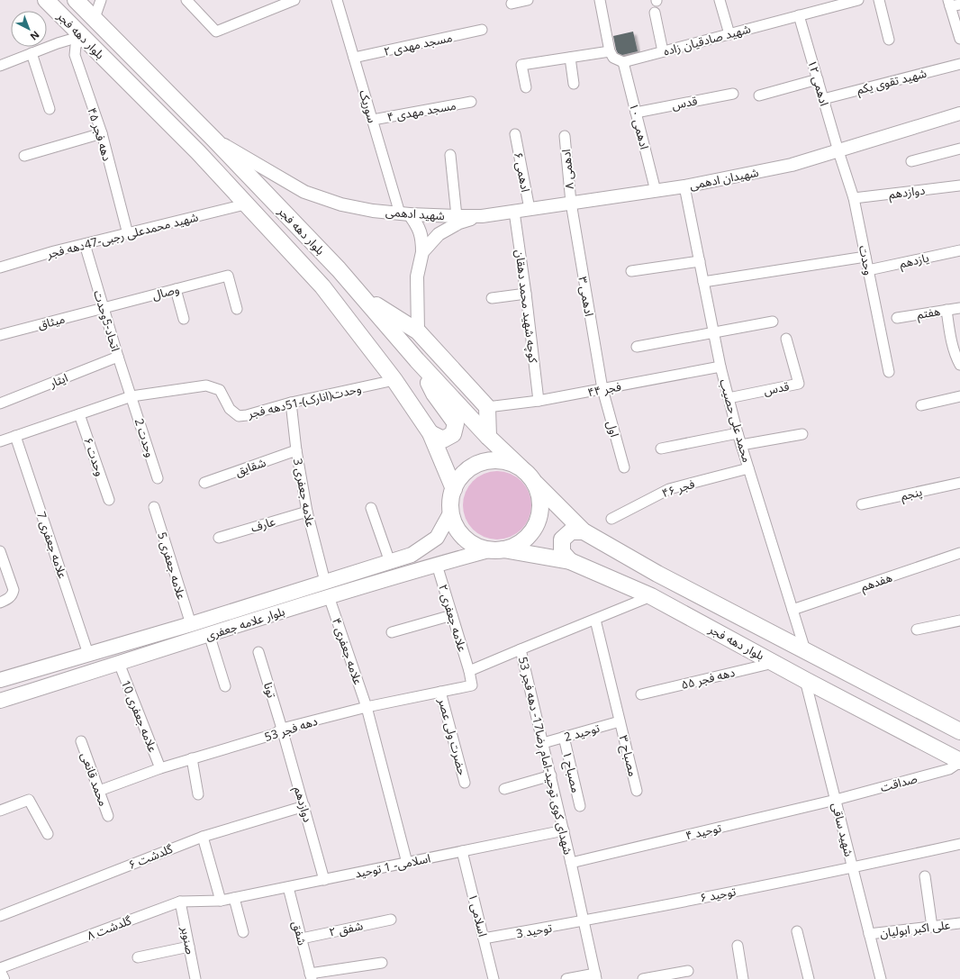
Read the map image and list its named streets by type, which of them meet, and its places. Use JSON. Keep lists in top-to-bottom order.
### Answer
{
  "streets": {
    "main road": ["بلوار دهه فجر", "بلوار علامه جعفری"],
    "street": [
      "شهید صادقیان زاده",
      "مسجد مهدی ۲",
      "شهید تقوی یکم",
      "ادهمی ۱۲",
      "قدس",
      "سوریک",
      "مسجد مهدی ۴",
      "ادهمی ۱۰",
      "دهه فجر ۴۵",
      "ادهمی ۸",
      "ادهمی ۶",
      "شهیدان ادهمی",
      "دوازدهم",
      "شهید ادهمی",
      "شهید محمدعلی رجبی-47دهه فجر",
      "وحدت",
      "یازدهم",
      "وصال",
      "ادهمی ۳",
      "کوچه شهید محمد دهقان",
      "هفتم",
      "اتحاد-5وحدت",
      "میثاق",
      "ایثار",
      "فجر ۴۴",
      "وحدت(انارک)-51دهه فجر",
      "محمد علی حصیب",
      "اول",
      "وحدت 2",
      "وحدت ۶",
      "شقایق",
      "فجر ۴۶",
      "علامه جعفری 3",
      "پنجم",
      "عارف",
      "علامه جعفری 7",
      "علامه جعفری 5",
      "هفدهم",
      "علامه جعفری ۲",
      "علامه جعفری ۴",
      "دهه فجر ۵۵",
      "تونا",
      "علامه جعفری 10",
      "دهه فجر 53",
      "توحید 2",
      "حضرت ولی عصر",
      "شهدای کوی توحید-امام رضا17- دهه فجر 53",
      "مصباح ۳",
      "مصباح ۱",
      "محمد قانعی",
      "صداقت",
      "شهید ساقی",
      "توحید ۴",
      "گلدشت ۶",
      "اسلامی- 1 توحید",
      "توحید ۶",
      "اسلامی ۱",
      "گلدشت ۸",
      "شفق ۲",
      "علی اکبر ابولیان",
      "توحید 3",
      "شفق",
      "صنوبر"
    ]
  },
  "crossings": [
    ["بلوار دهه فجر", "دهه فجر ۴۵"],
    ["بلوار دهه فجر", "شهید ادهمی"],
    ["بلوار دهه فجر", "شهید محمدعلی رجبی-47دهه فجر"],
    ["بلوار دهه فجر", "وحدت(انارک)-51دهه فجر"],
    ["بلوار دهه فجر", "محمد علی حصیب"],
    ["بلوار دهه فجر", "بلوار علامه جعفری"],
    ["بلوار دهه فجر", "دهه فجر ۵۵"],
    ["بلوار دهه فجر", "شهدای کوی توحید-امام رضا17- دهه فجر 53"],
    ["بلوار دهه فجر", "صداقت"],
    ["بلوار دهه فجر", "شهید ساقی"],
    ["شهید صادقیان زاده", "ادهمی ۱۲"],
    ["شهید صادقیان زاده", "ادهمی ۱۰"],
    ["مسجد مهدی ۲", "سوریک"],
    ["شهید تقوی یکم", "ادهمی ۱۲"],
    ["ادهمی ۱۲", "شهیدان ادهمی"],
    ["ادهمی ۱۲", "وحدت"],
    ["قدس", "ادهمی ۱۰"],
    ["قدس", "محمد علی حصیب"],
    ["سوریک", "مسجد مهدی ۴"],
    ["سوریک", "شهید ادهمی"],
    ["ادهمی ۱۰", "شهیدان ادهمی"],
    ["دهه فجر ۴۵", "شهید محمدعلی رجبی-47دهه فجر"],
    ["ادهمی ۸", "شهیدان ادهمی"],
    ["ادهمی ۸", "ادهمی ۳"],
    ["ادهمی ۶", "شهیدان ادهمی"],
    ["شهیدان ادهمی", "شهید ادهمی"],
    ["شهیدان ادهمی", "وحدت"],
    ["شهیدان ادهمی", "ادهمی ۳"],
    ["شهیدان ادهمی", "کوچه شهید محمد دهقان"],
    ["شهیدان ادهمی", "محمد علی حصیب"],
    ["دوازدهم", "وحدت"],
    ["دوازدهم", "تونا"],
    ["دوازدهم", "دهه فجر 53"],
    ["دوازدهم", "گلدشت ۶"],
    ["دوازدهم", "اسلامی- 1 توحید"],
    ["شهید محمدعلی رجبی-47دهه فجر", "اتحاد-5وحدت"],
    ["وحدت", "یازدهم"],
    ["وصال", "اتحاد-5وحدت"],
    ["وصال", "میثاق"],
    ["ادهمی ۳", "فجر ۴۴"],
    ["ادهمی ۳", "اول"],
    ["کوچه شهید محمد دهقان", "فجر ۴۴"],
    ["اتحاد-5وحدت", "میثاق"],
    ["اتحاد-5وحدت", "ایثار"],
    ["اتحاد-5وحدت", "وحدت(انارک)-51دهه فجر"],
    ["اتحاد-5وحدت", "وحدت 2"],
    ["فجر ۴۴", "محمد علی حصیب"],
    ["فجر ۴۴", "اول"],
    ["وحدت(انارک)-51دهه فجر", "وحدت 2"],
    ["وحدت(انارک)-51دهه فجر", "وحدت ۶"],
    ["وحدت(انارک)-51دهه فجر", "علامه جعفری 3"],
    ["وحدت(انارک)-51دهه فجر", "علامه جعفری 7"],
    ["محمد علی حصیب", "فجر ۴۶"],
    ["محمد علی حصیب", "هفدهم"],
    ["شقایق", "علامه جعفری 3"],
    ["علامه جعفری 3", "عارف"],
    ["علامه جعفری 3", "بلوار علامه جعفری"],
    ["علامه جعفری 7", "بلوار علامه جعفری"],
    ["علامه جعفری 5", "بلوار علامه جعفری"],
    ["علامه جعفری ۲", "بلوار علامه جعفری"],
    ["علامه جعفری ۲", "دهه فجر 53"],
    ["بلوار علامه جعفری", "علامه جعفری ۴"],
    ["بلوار علامه جعفری", "علامه جعفری 10"],
    ["علامه جعفری ۴", "دهه فجر 53"],
    ["علامه جعفری ۴", "اسلامی- 1 توحید"],
    ["تونا", "دهه فجر 53"],
    ["علامه جعفری 10", "دهه فجر 53"],
    ["دهه فجر 53", "حضرت ولی عصر"],
    ["دهه فجر 53", "محمد قانعی"],
    ["توحید 2", "شهدای کوی توحید-امام رضا17- دهه فجر 53"],
    ["توحید 2", "مصباح ۳"],
    ["توحید 2", "مصباح ۱"],
    ["شهدای کوی توحید-امام رضا17- دهه فجر 53", "مصباح ۳"],
    ["شهدای کوی توحید-امام رضا17- دهه فجر 53", "توحید ۴"],
    ["شهدای کوی توحید-امام رضا17- دهه فجر 53", "اسلامی- 1 توحید"],
    ["شهدای کوی توحید-امام رضا17- دهه فجر 53", "توحید ۶"],
    ["شهدای کوی توحید-امام رضا17- دهه فجر 53", "توحید 3"],
    ["صداقت", "شهید ساقی"],
    ["صداقت", "توحید ۴"],
    ["شهید ساقی", "توحید ۴"],
    ["شهید ساقی", "توحید ۶"],
    ["شهید ساقی", "علی اکبر ابولیان"],
    ["اسلامی- 1 توحید", "اسلامی ۱"],
    ["اسلامی- 1 توحید", "گلدشت ۸"],
    ["اسلامی- 1 توحید", "شفق"],
    ["توحید ۶", "توحید 3"],
    ["اسلامی ۱", "توحید 3"],
    ["گلدشت ۸", "صنوبر"],
    ["شفق ۲", "شفق"]
  ],
  "north": "bottom right"
}
